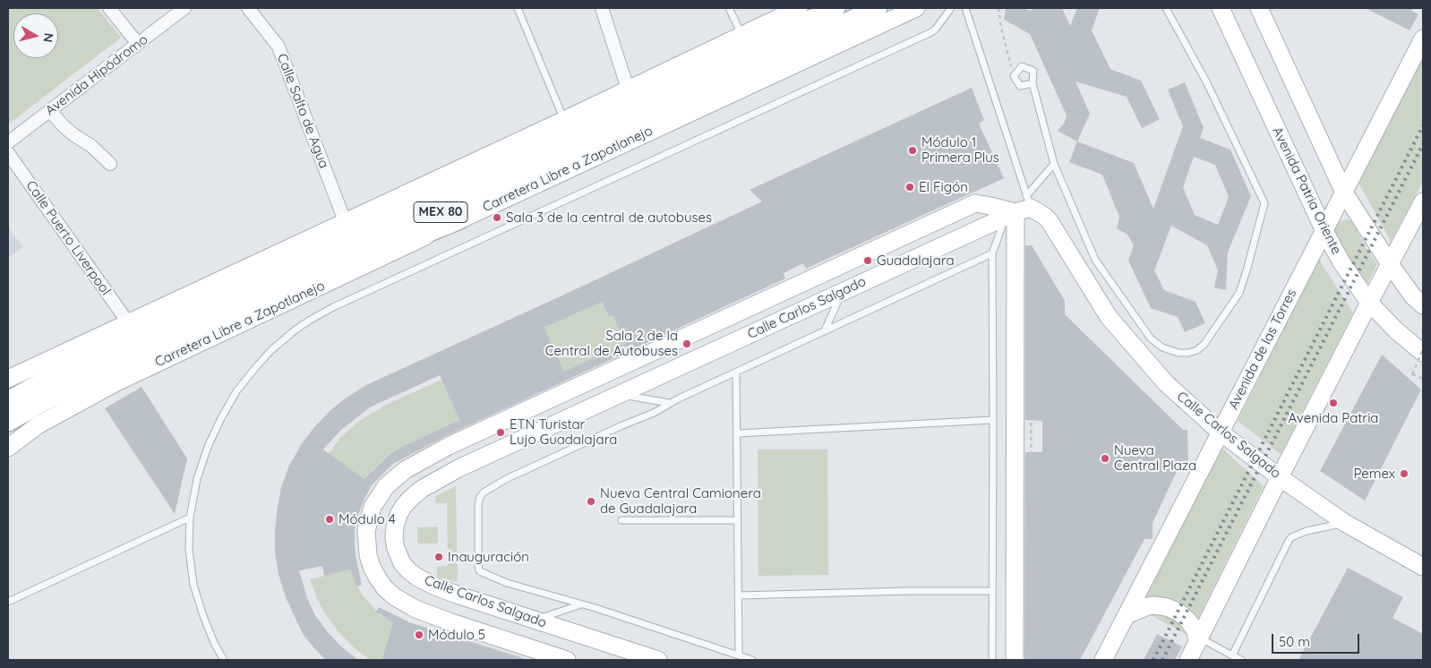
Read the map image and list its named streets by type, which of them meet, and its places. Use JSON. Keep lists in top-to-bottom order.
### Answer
{
  "streets": {
    "main road": ["Carretera Libre a Zapotlanejo", "MEX 80"],
    "street": [
      "Avenida Hipódromo",
      "Calle Salto de Agua",
      "Avenida Patria Oriente",
      "Calle Puerto Liverpool",
      "Calle Carlos Salgado",
      "Avenida de las Torres"
    ]
  },
  "crossings": [
    ["Avenida Patria Oriente", "Avenida de las Torres"],
    ["Calle Carlos Salgado", "Avenida de las Torres"]
  ],
  "places": [
    "Módulo 1 Primera Plus",
    "El Figón",
    "Sala 3 de la central de autobuses",
    "Guadalajara",
    "Sala 2 de la Central de Autobuses",
    "Avenida Patria",
    "ETN Turistar Lujo Guadalajara",
    "Nueva Central Plaza",
    "Pemex",
    "Nueva Central Camionera de Guadalajara",
    "Módulo 4",
    "Inauguración",
    "Módulo 5"
  ],
  "scale_bar": "50 m",
  "north": "right"
}
